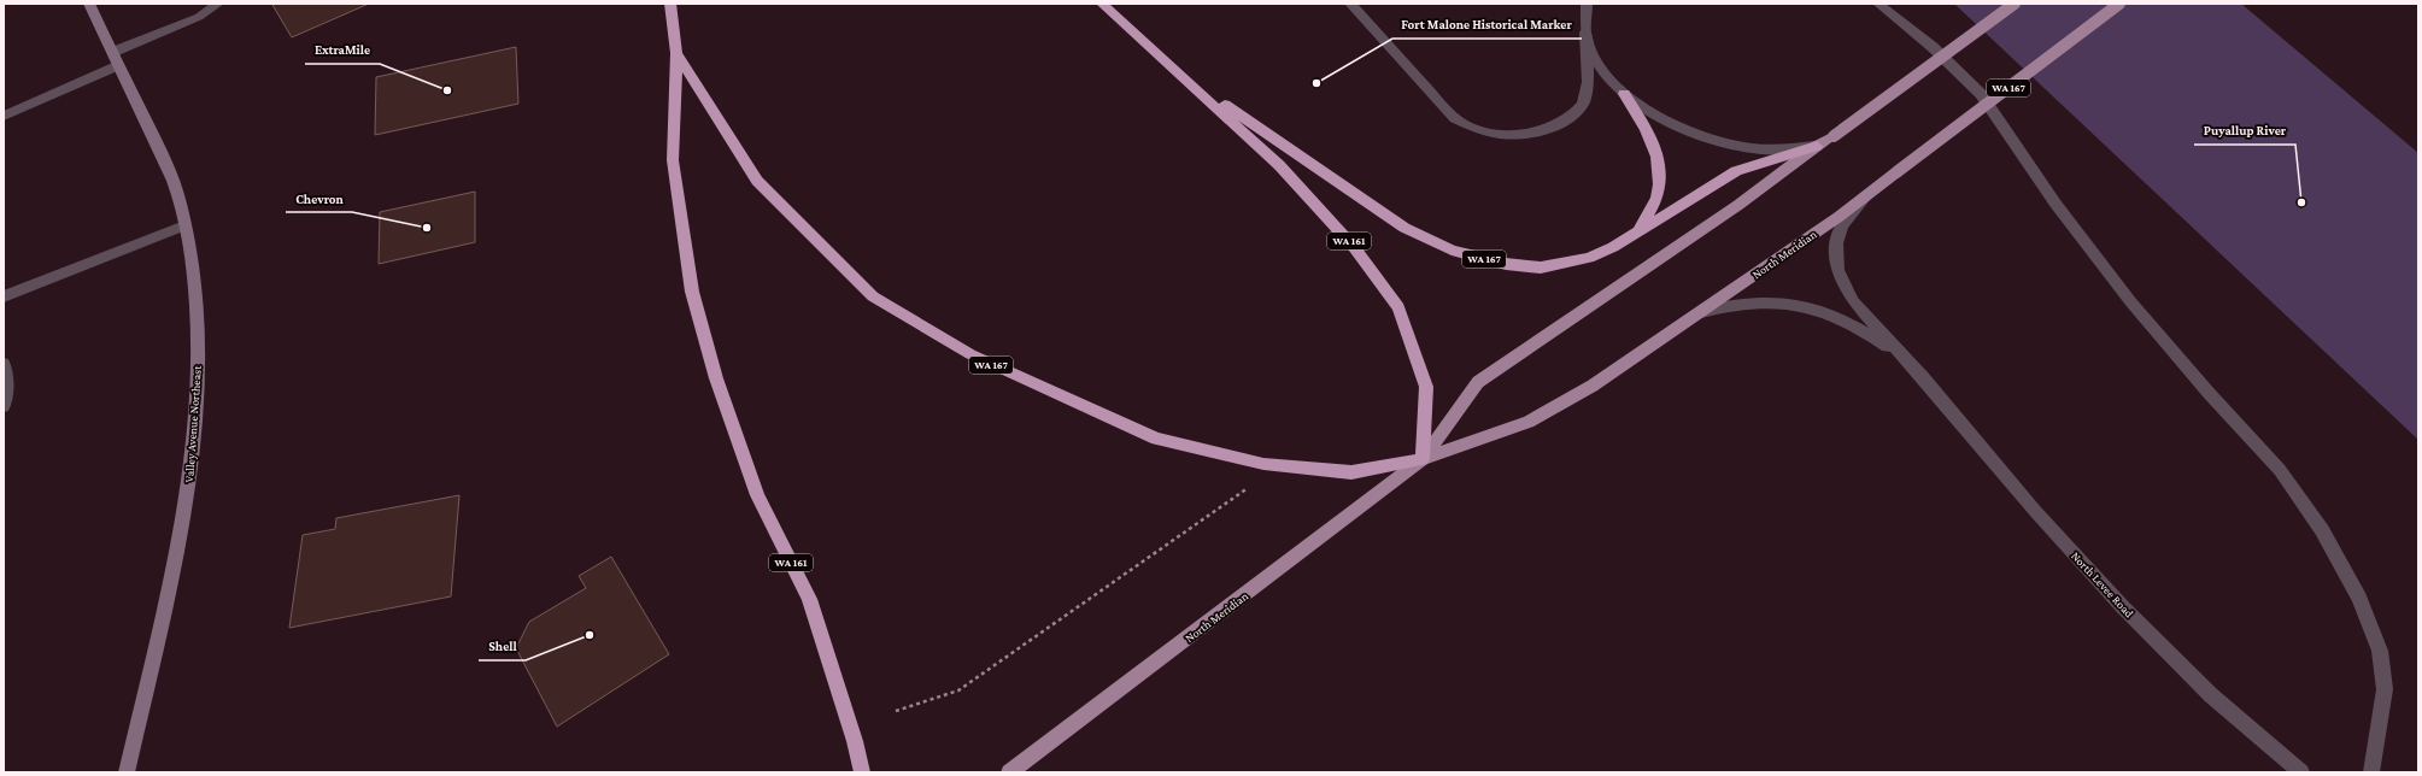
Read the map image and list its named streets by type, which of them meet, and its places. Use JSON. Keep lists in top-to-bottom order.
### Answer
{
  "streets": {
    "highway": ["WA 167", "WA 161"],
    "main road": ["North Meridian", "Valley Avenue Northeast"],
    "street": ["North Levee Road"]
  },
  "crossings": [
    ["WA 167", "WA 161"],
    ["WA 167", "North Meridian"],
    ["WA 161", "North Meridian"]
  ],
  "places": [
    "Fort Malone Historical Marker",
    "ExtraMile",
    "Puyallup River",
    "Chevron",
    "Shell"
  ]
}
